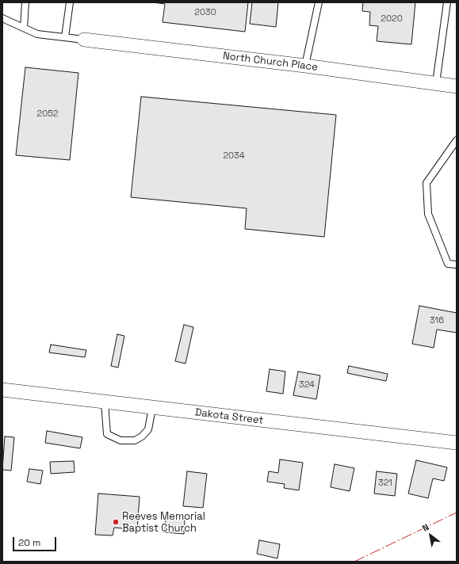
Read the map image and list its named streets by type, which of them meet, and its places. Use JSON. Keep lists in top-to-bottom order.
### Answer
{
  "streets": {
    "street": ["North Church Place", "Dakota Street"]
  },
  "places": ["Reeves Memorial Baptist Church"],
  "house_numbers": [
    "2030",
    "2020",
    "2052",
    "2034",
    "316",
    "324",
    "321"
  ],
  "scale_bar": "20 m",
  "north": "top left"
}
